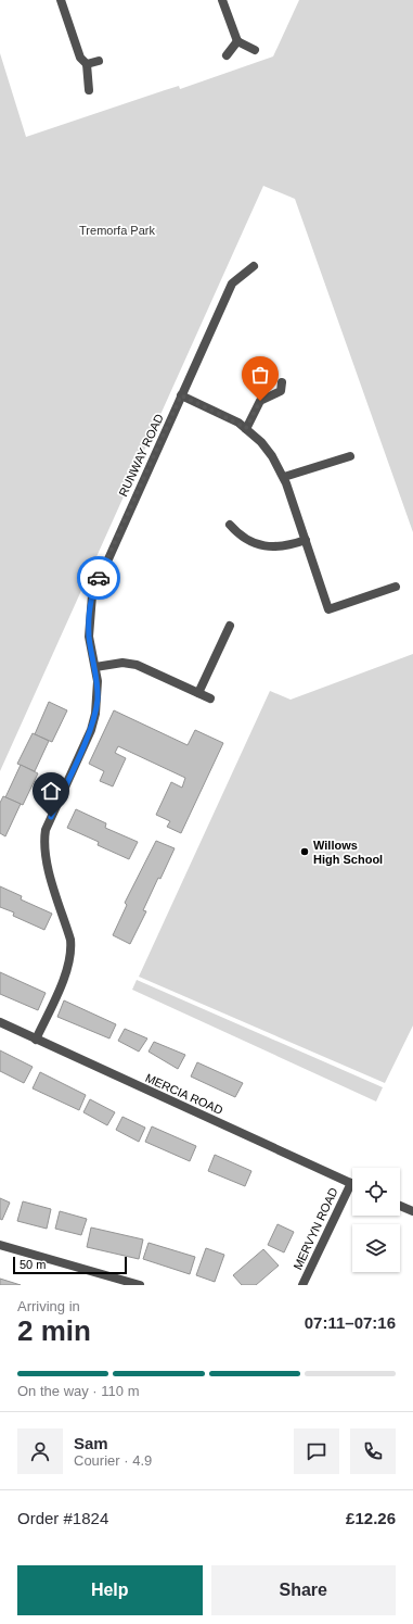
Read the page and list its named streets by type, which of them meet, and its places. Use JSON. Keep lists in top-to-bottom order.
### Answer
{
  "streets": {
    "street": ["RUNWAY ROAD", "MERCIA ROAD", "MERVYN ROAD"]
  },
  "crossings": [
    ["RUNWAY ROAD", "MERCIA ROAD"],
    ["MERCIA ROAD", "MERVYN ROAD"]
  ],
  "parks": ["Tremorfa Park"],
  "places": ["Willows High School"],
  "scale_bar": "50 m",
  "page": {
    "scale": "50 m",
    "heading": ["2 min", "Arriving in", "07:11–07:16"],
    "panel": [
      "Sam",
      "Courier · 4.9",
      "Order #1824",
      "£12.26"
    ],
    "bar": "On the way · 110 m",
    "buttons": ["Help", "Share"]
  }
}
